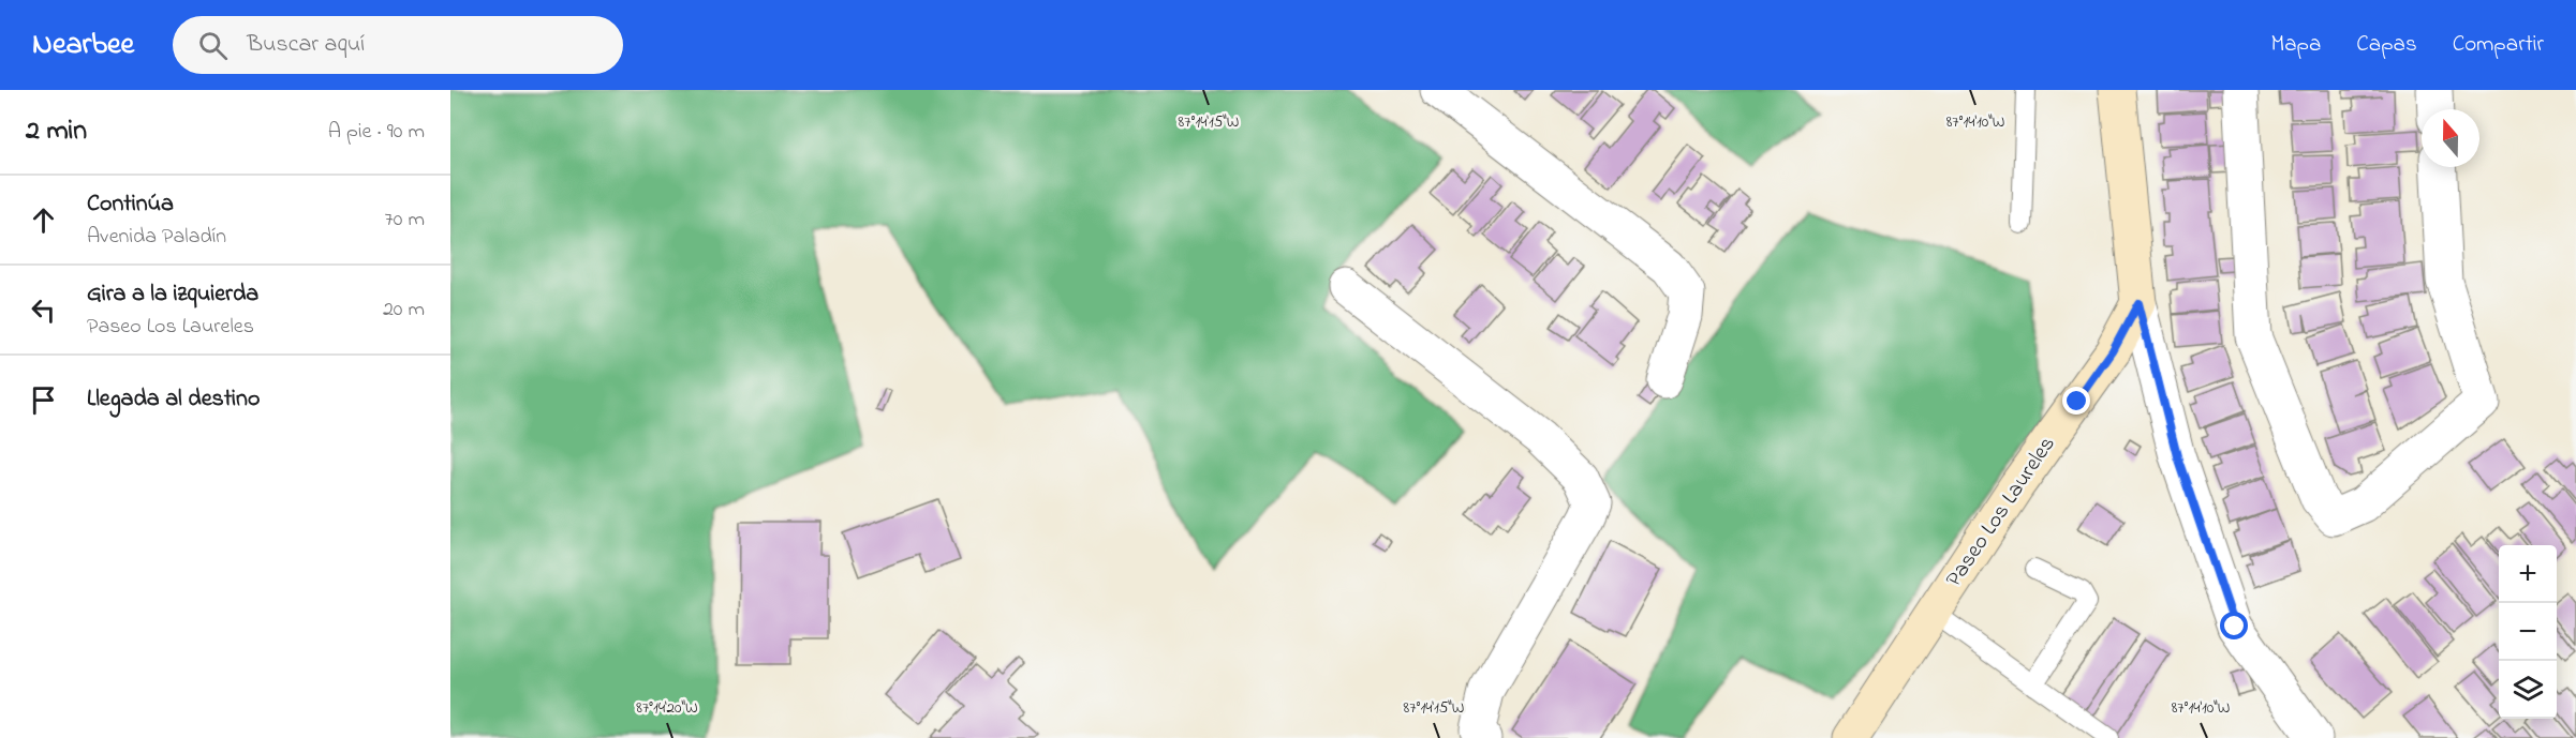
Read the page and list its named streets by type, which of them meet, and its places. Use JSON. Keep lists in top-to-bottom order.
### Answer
{
  "streets": {
    "street": ["Paseo Los Laureles"]
  },
  "north": "top",
  "page": {
    "header": "Nearbee",
    "search": "Buscar aquí",
    "nav": ["Mapa", "Capas", "Compartir"],
    "heading": ["2 min", "A pie · 90 m"],
    "list": [
      ["Continúa", "Avenida Paladín", "70 m"],
      ["Gira a la izquierda", "Paseo Los Laureles", "20 m"],
      "Llegada al destino"
    ],
    "map_buttons": ["+", "−"]
  },
  "coordinates": ["87°14'15\"W", "87°14'10\"W", "87°14'20\"W"]
}
